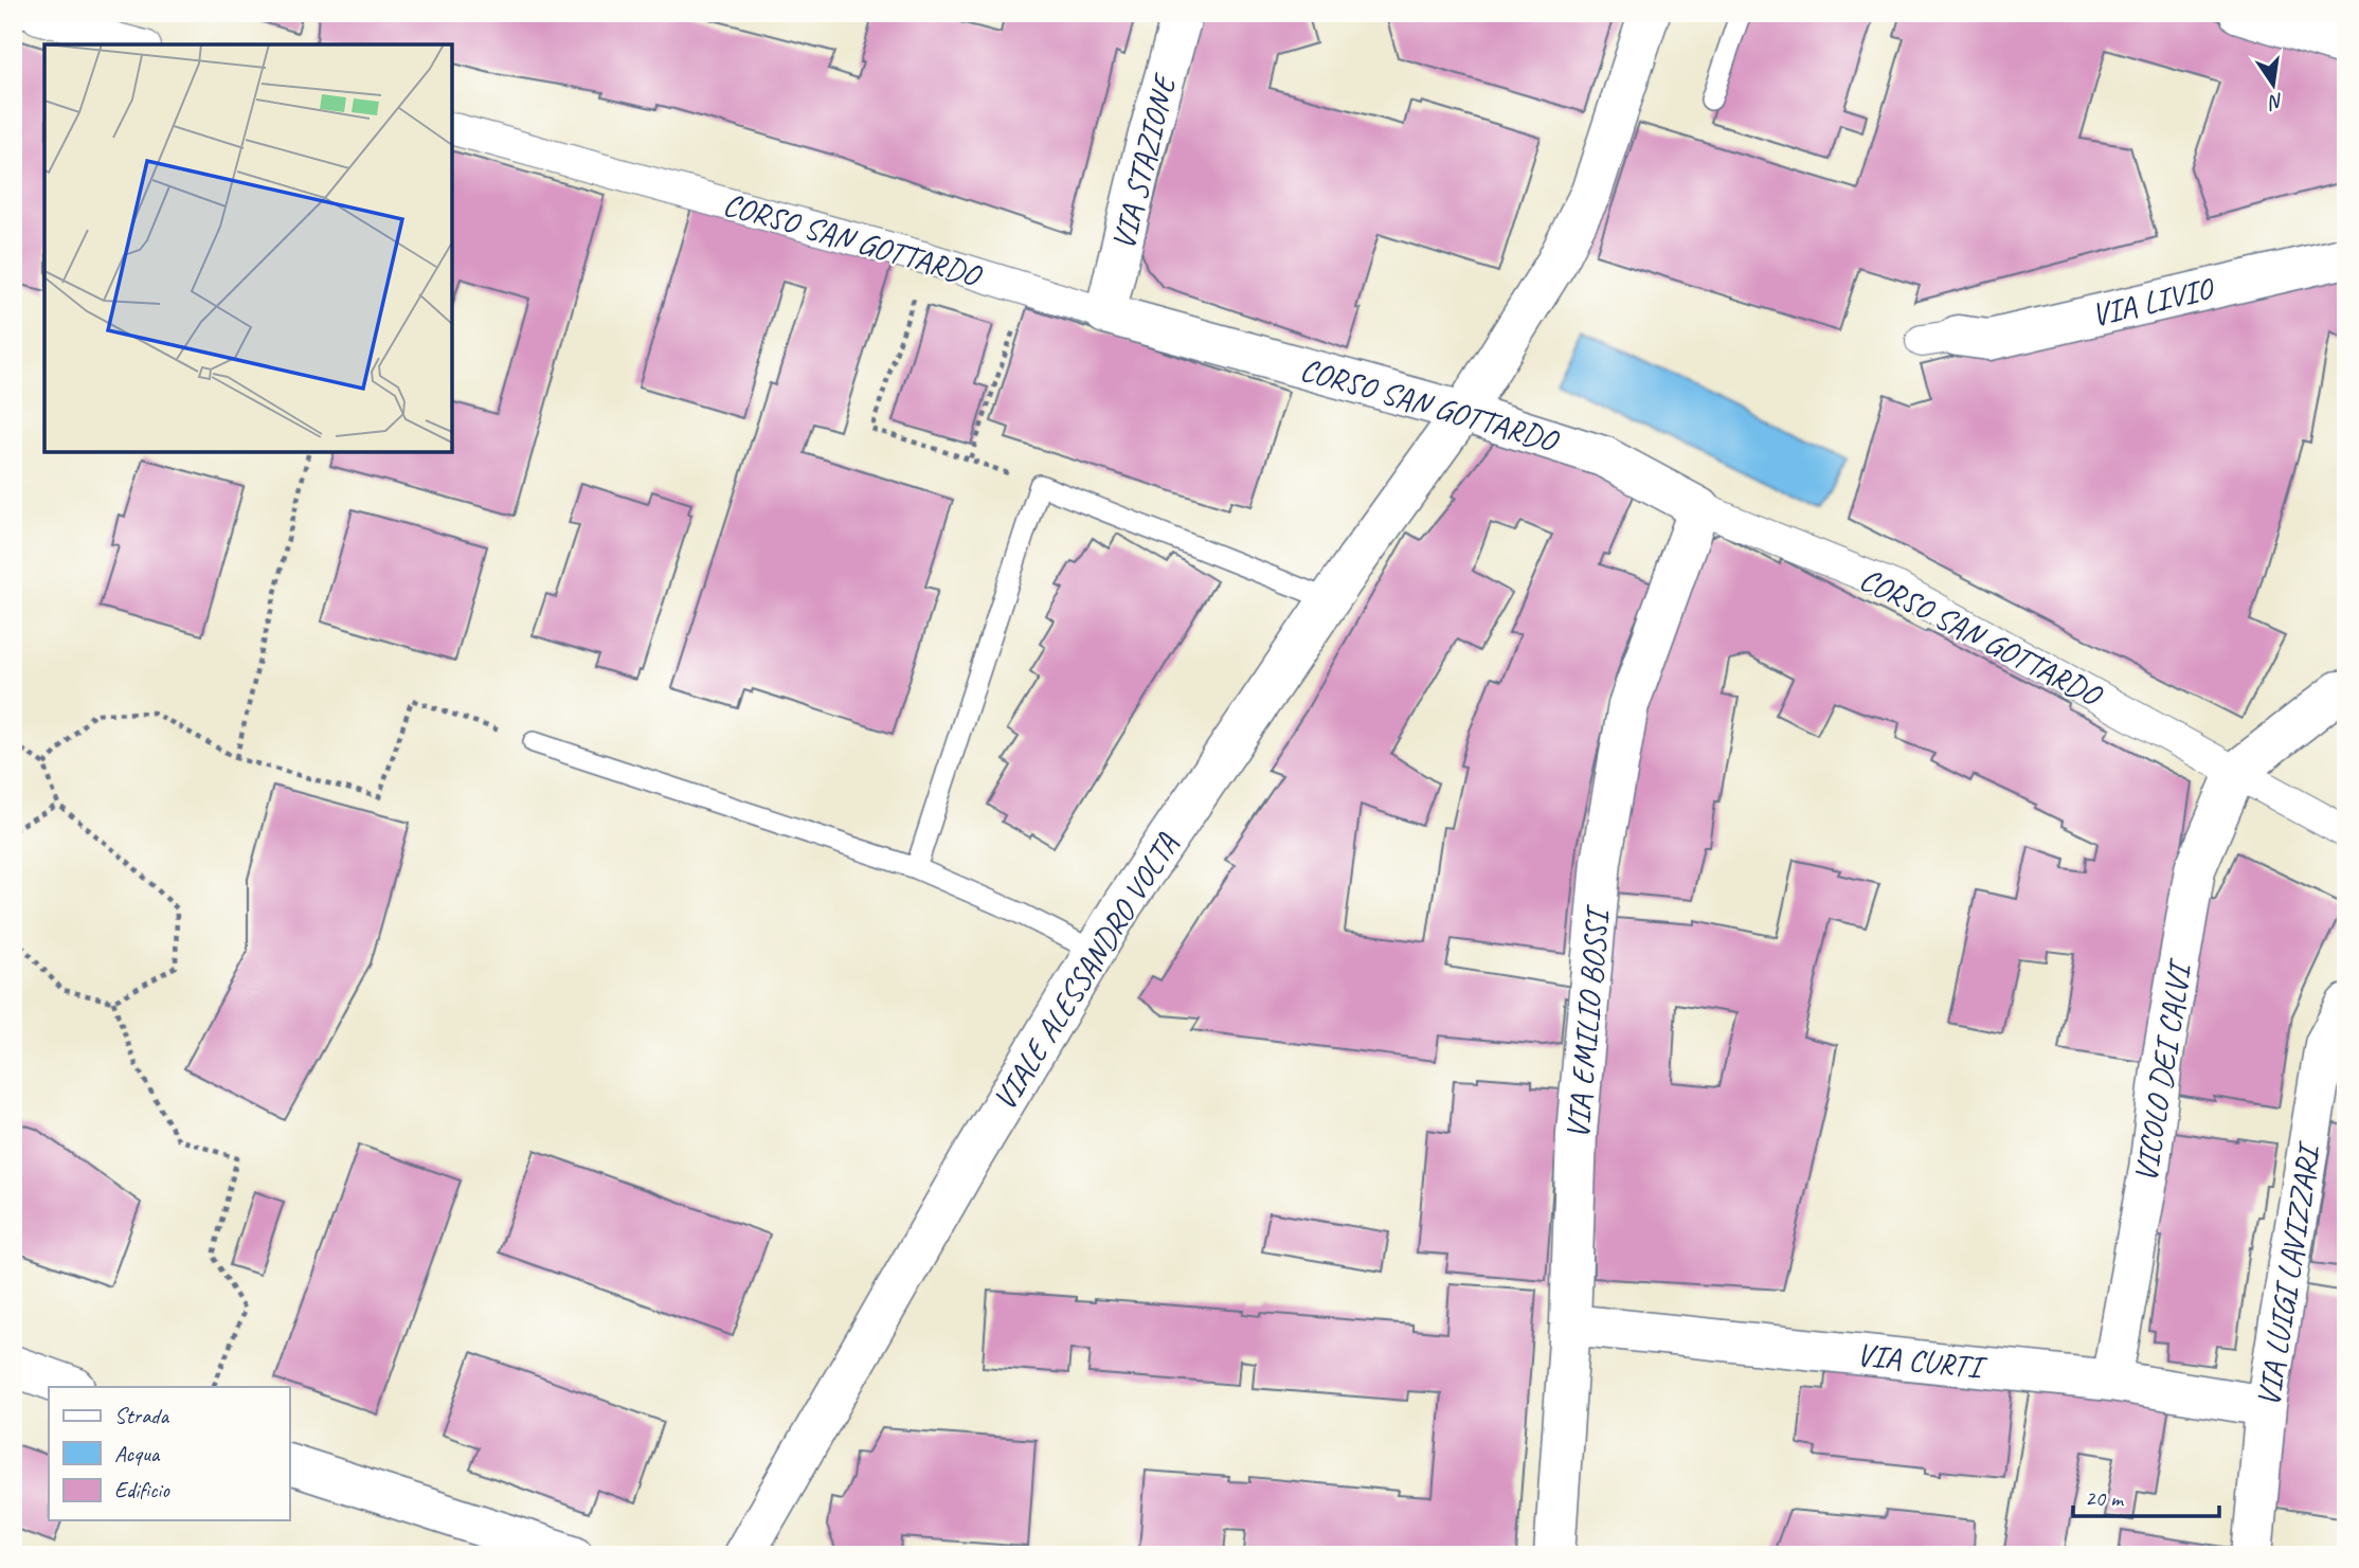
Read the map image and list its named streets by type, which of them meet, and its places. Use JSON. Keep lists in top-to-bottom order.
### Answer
{
  "streets": {
    "street": [
      "VIA STAZIONE",
      "CORSO SAN GOTTARDO",
      "VIA LIVIO",
      "VIALE ALESSANDRO VOLTA",
      "VIA EMILIO BOSSI",
      "VICOLO DEI CALVI",
      "VIA LUIGI LAVIZZARI",
      "VIA CURTI"
    ]
  },
  "crossings": [
    ["VIA STAZIONE", "CORSO SAN GOTTARDO"],
    ["CORSO SAN GOTTARDO", "VIALE ALESSANDRO VOLTA"],
    ["CORSO SAN GOTTARDO", "VIA EMILIO BOSSI"],
    ["CORSO SAN GOTTARDO", "VICOLO DEI CALVI"],
    ["VIA EMILIO BOSSI", "VIA CURTI"],
    ["VICOLO DEI CALVI", "VIA CURTI"],
    ["VIA LUIGI LAVIZZARI", "VIA CURTI"]
  ],
  "legend": ["Strada", "Acqua", "Edificio"],
  "scale_bar": "20 m",
  "north": "bottom"
}
